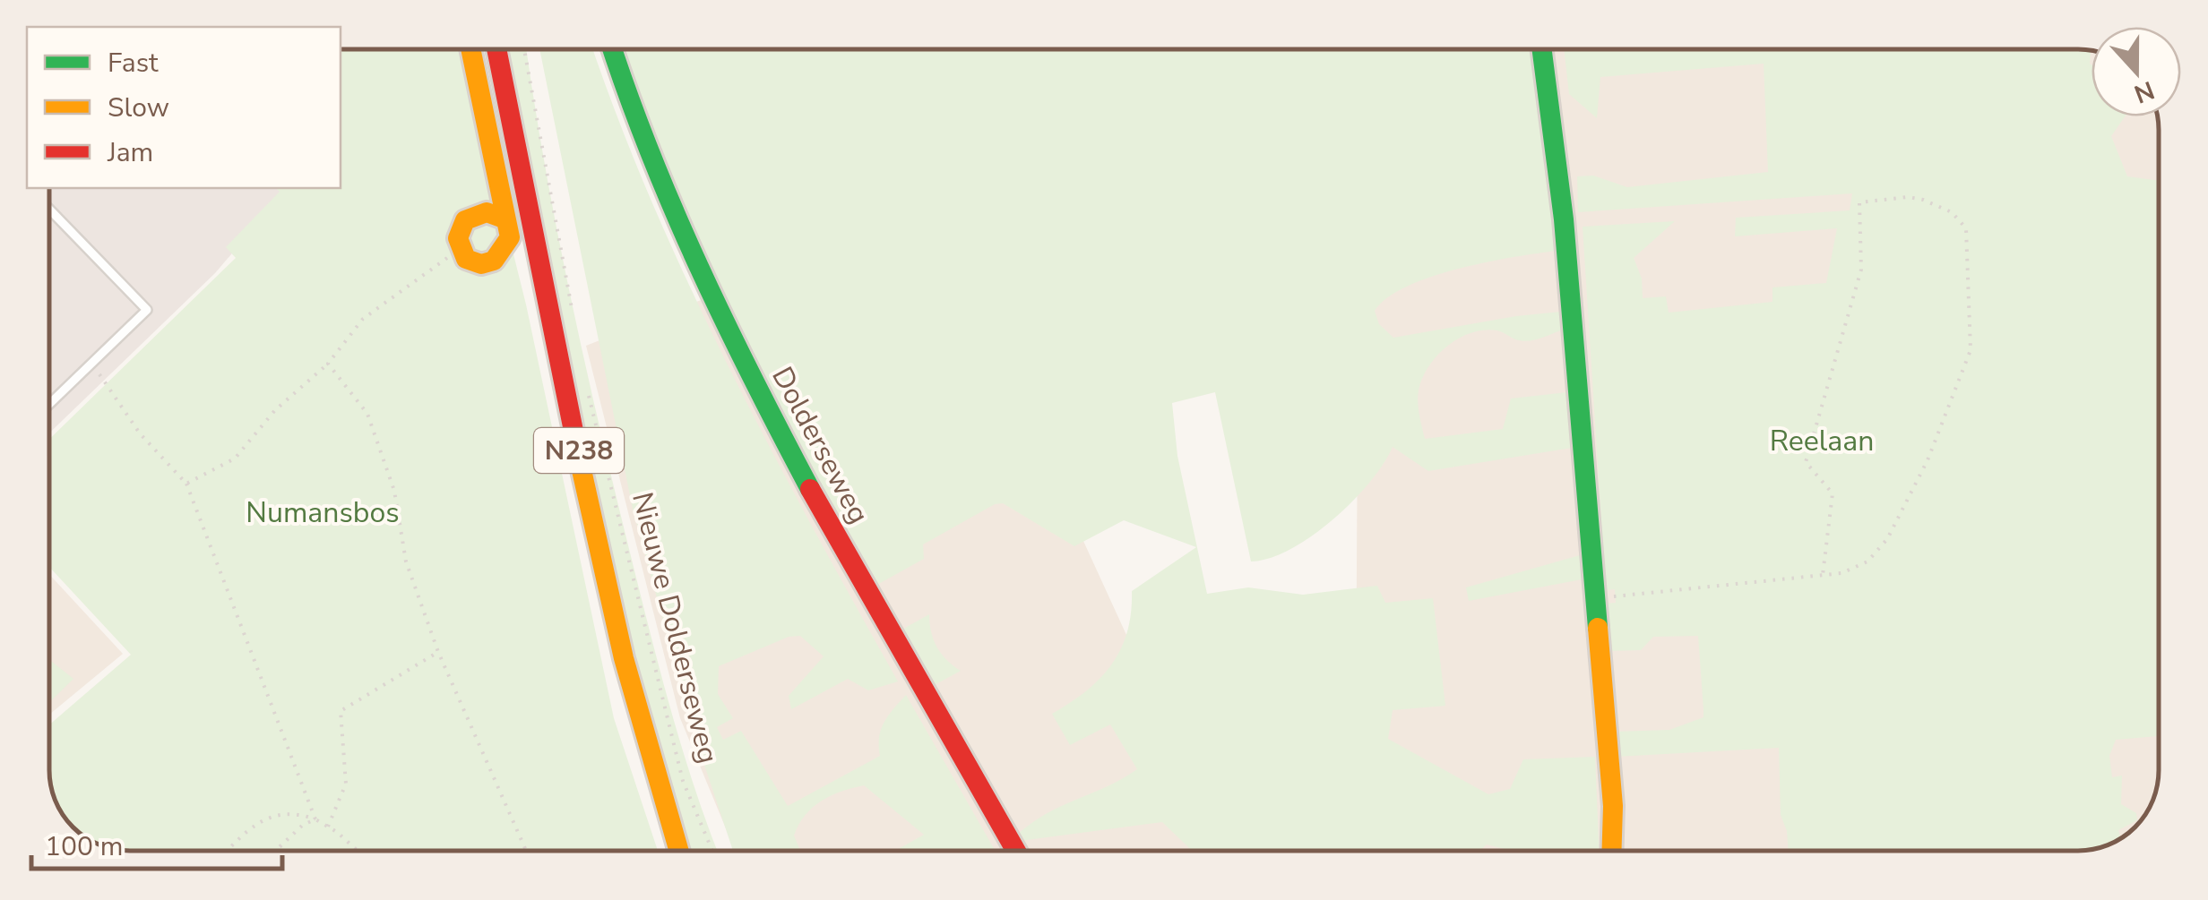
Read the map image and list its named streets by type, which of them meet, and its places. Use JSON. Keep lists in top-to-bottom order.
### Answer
{
  "streets": {
    "main road": ["Dolderseweg", "N238", "Nieuwe Dolderseweg"]
  },
  "parks": ["Reelaan", "Numansbos"],
  "legend": ["Fast", "Slow", "Jam"],
  "scale_bar": "100 m",
  "north": "bottom"
}
